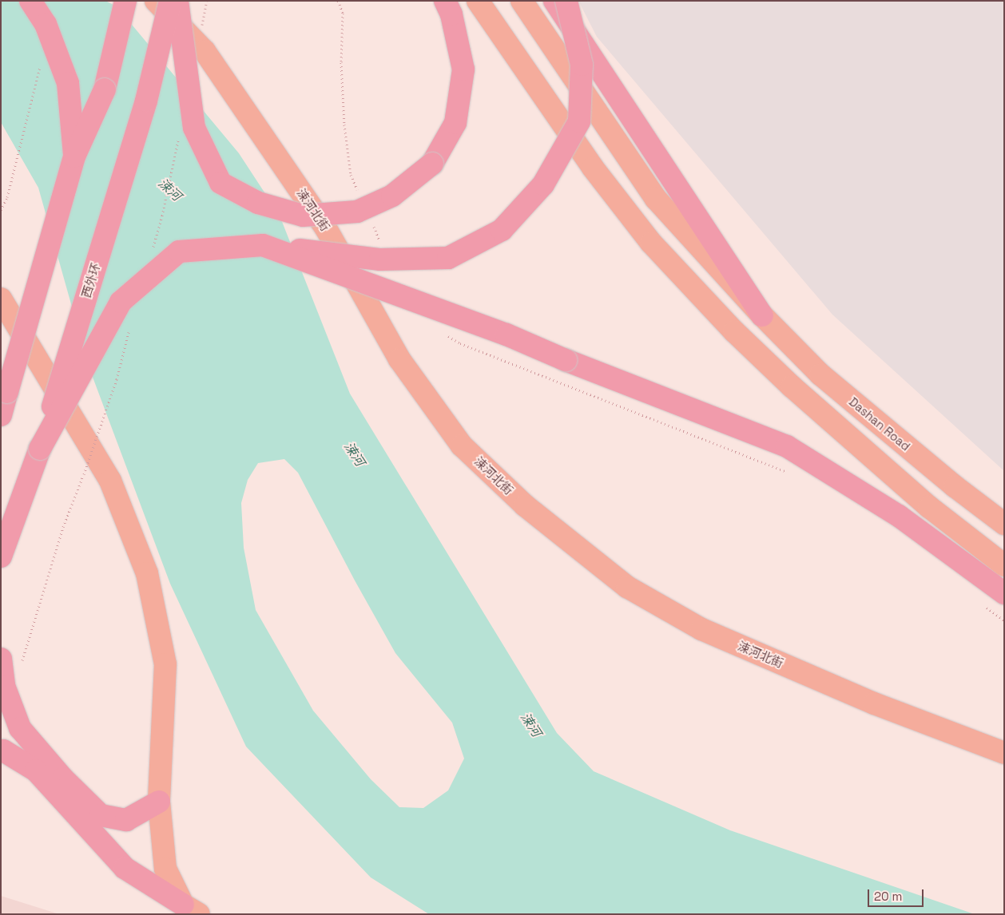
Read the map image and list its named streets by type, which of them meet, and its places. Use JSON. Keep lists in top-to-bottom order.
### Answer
{
  "streets": {
    "highway": ["西外环"],
    "main road": ["涑河北街", "Dashan Road"]
  },
  "water": ["涑河"],
  "scale_bar": "20 m"
}
